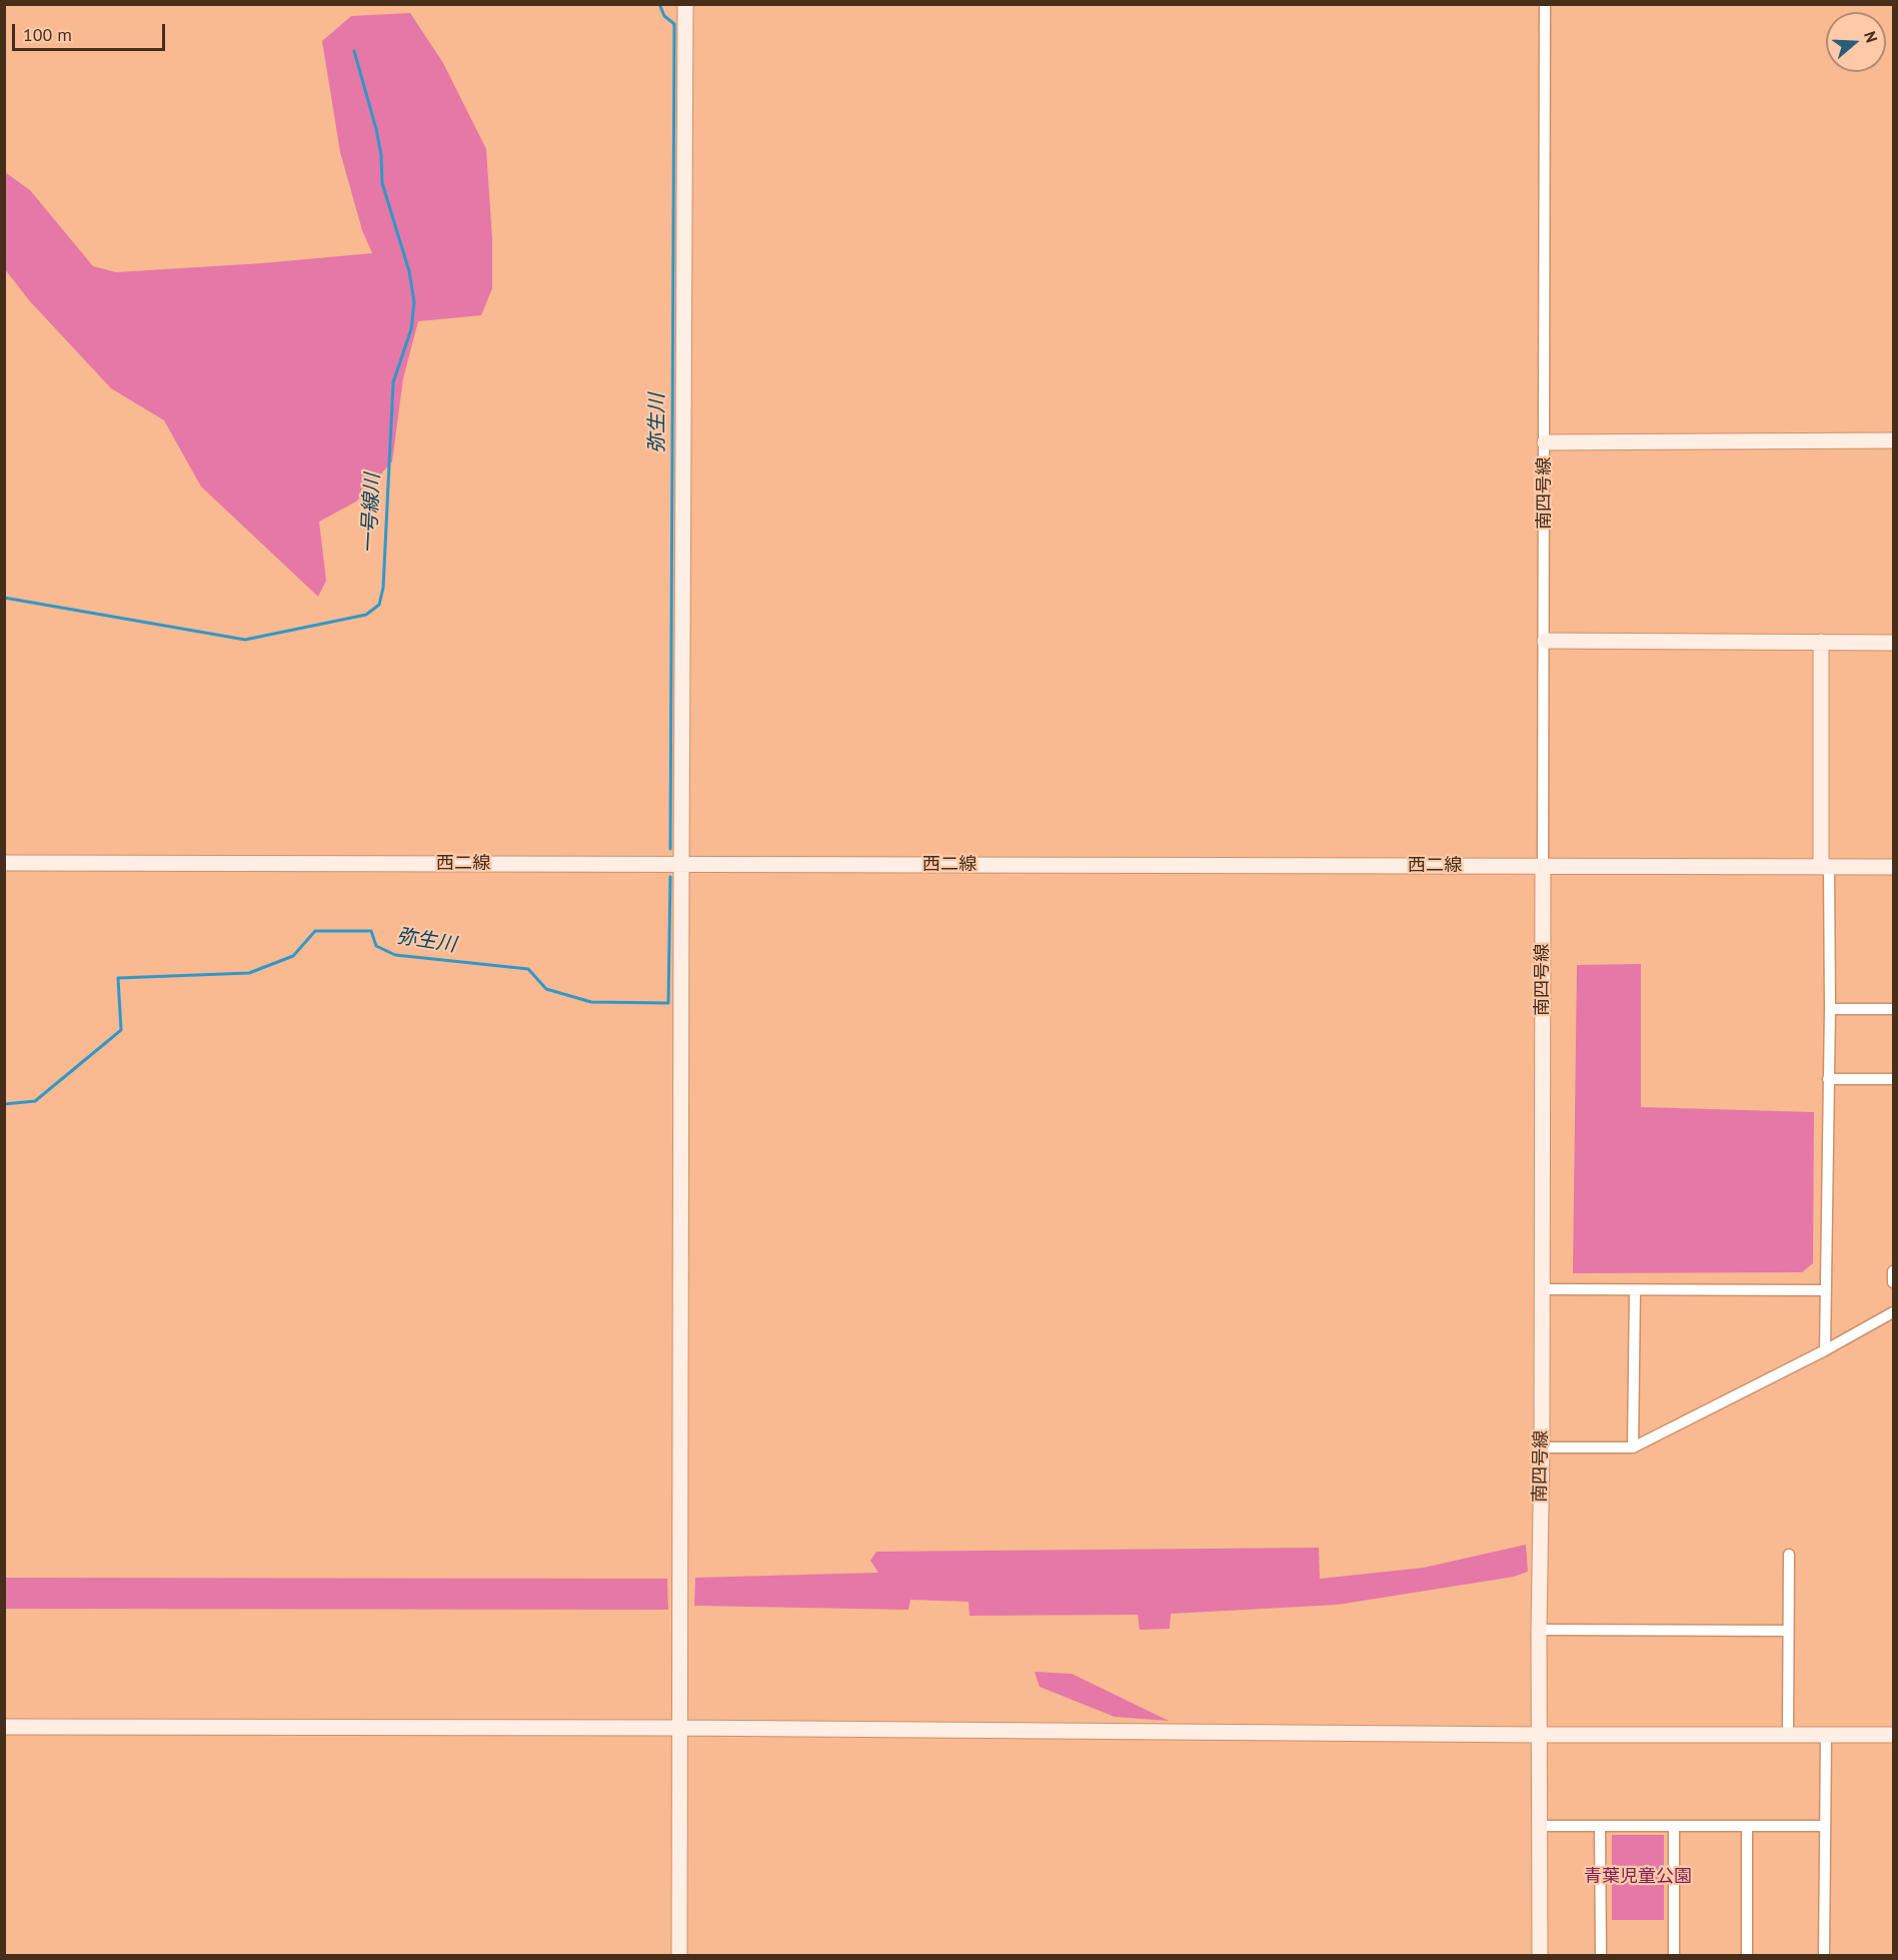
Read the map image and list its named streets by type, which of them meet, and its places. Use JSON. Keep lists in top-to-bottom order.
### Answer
{
  "streets": {
    "street": ["南四号線", "西二線"]
  },
  "crossings": [
    ["南四号線", "西二線"]
  ],
  "water": ["弥生川", "一号線川"],
  "parks": ["青葉児童公園"],
  "scale_bar": "100 m",
  "north": "right"
}
